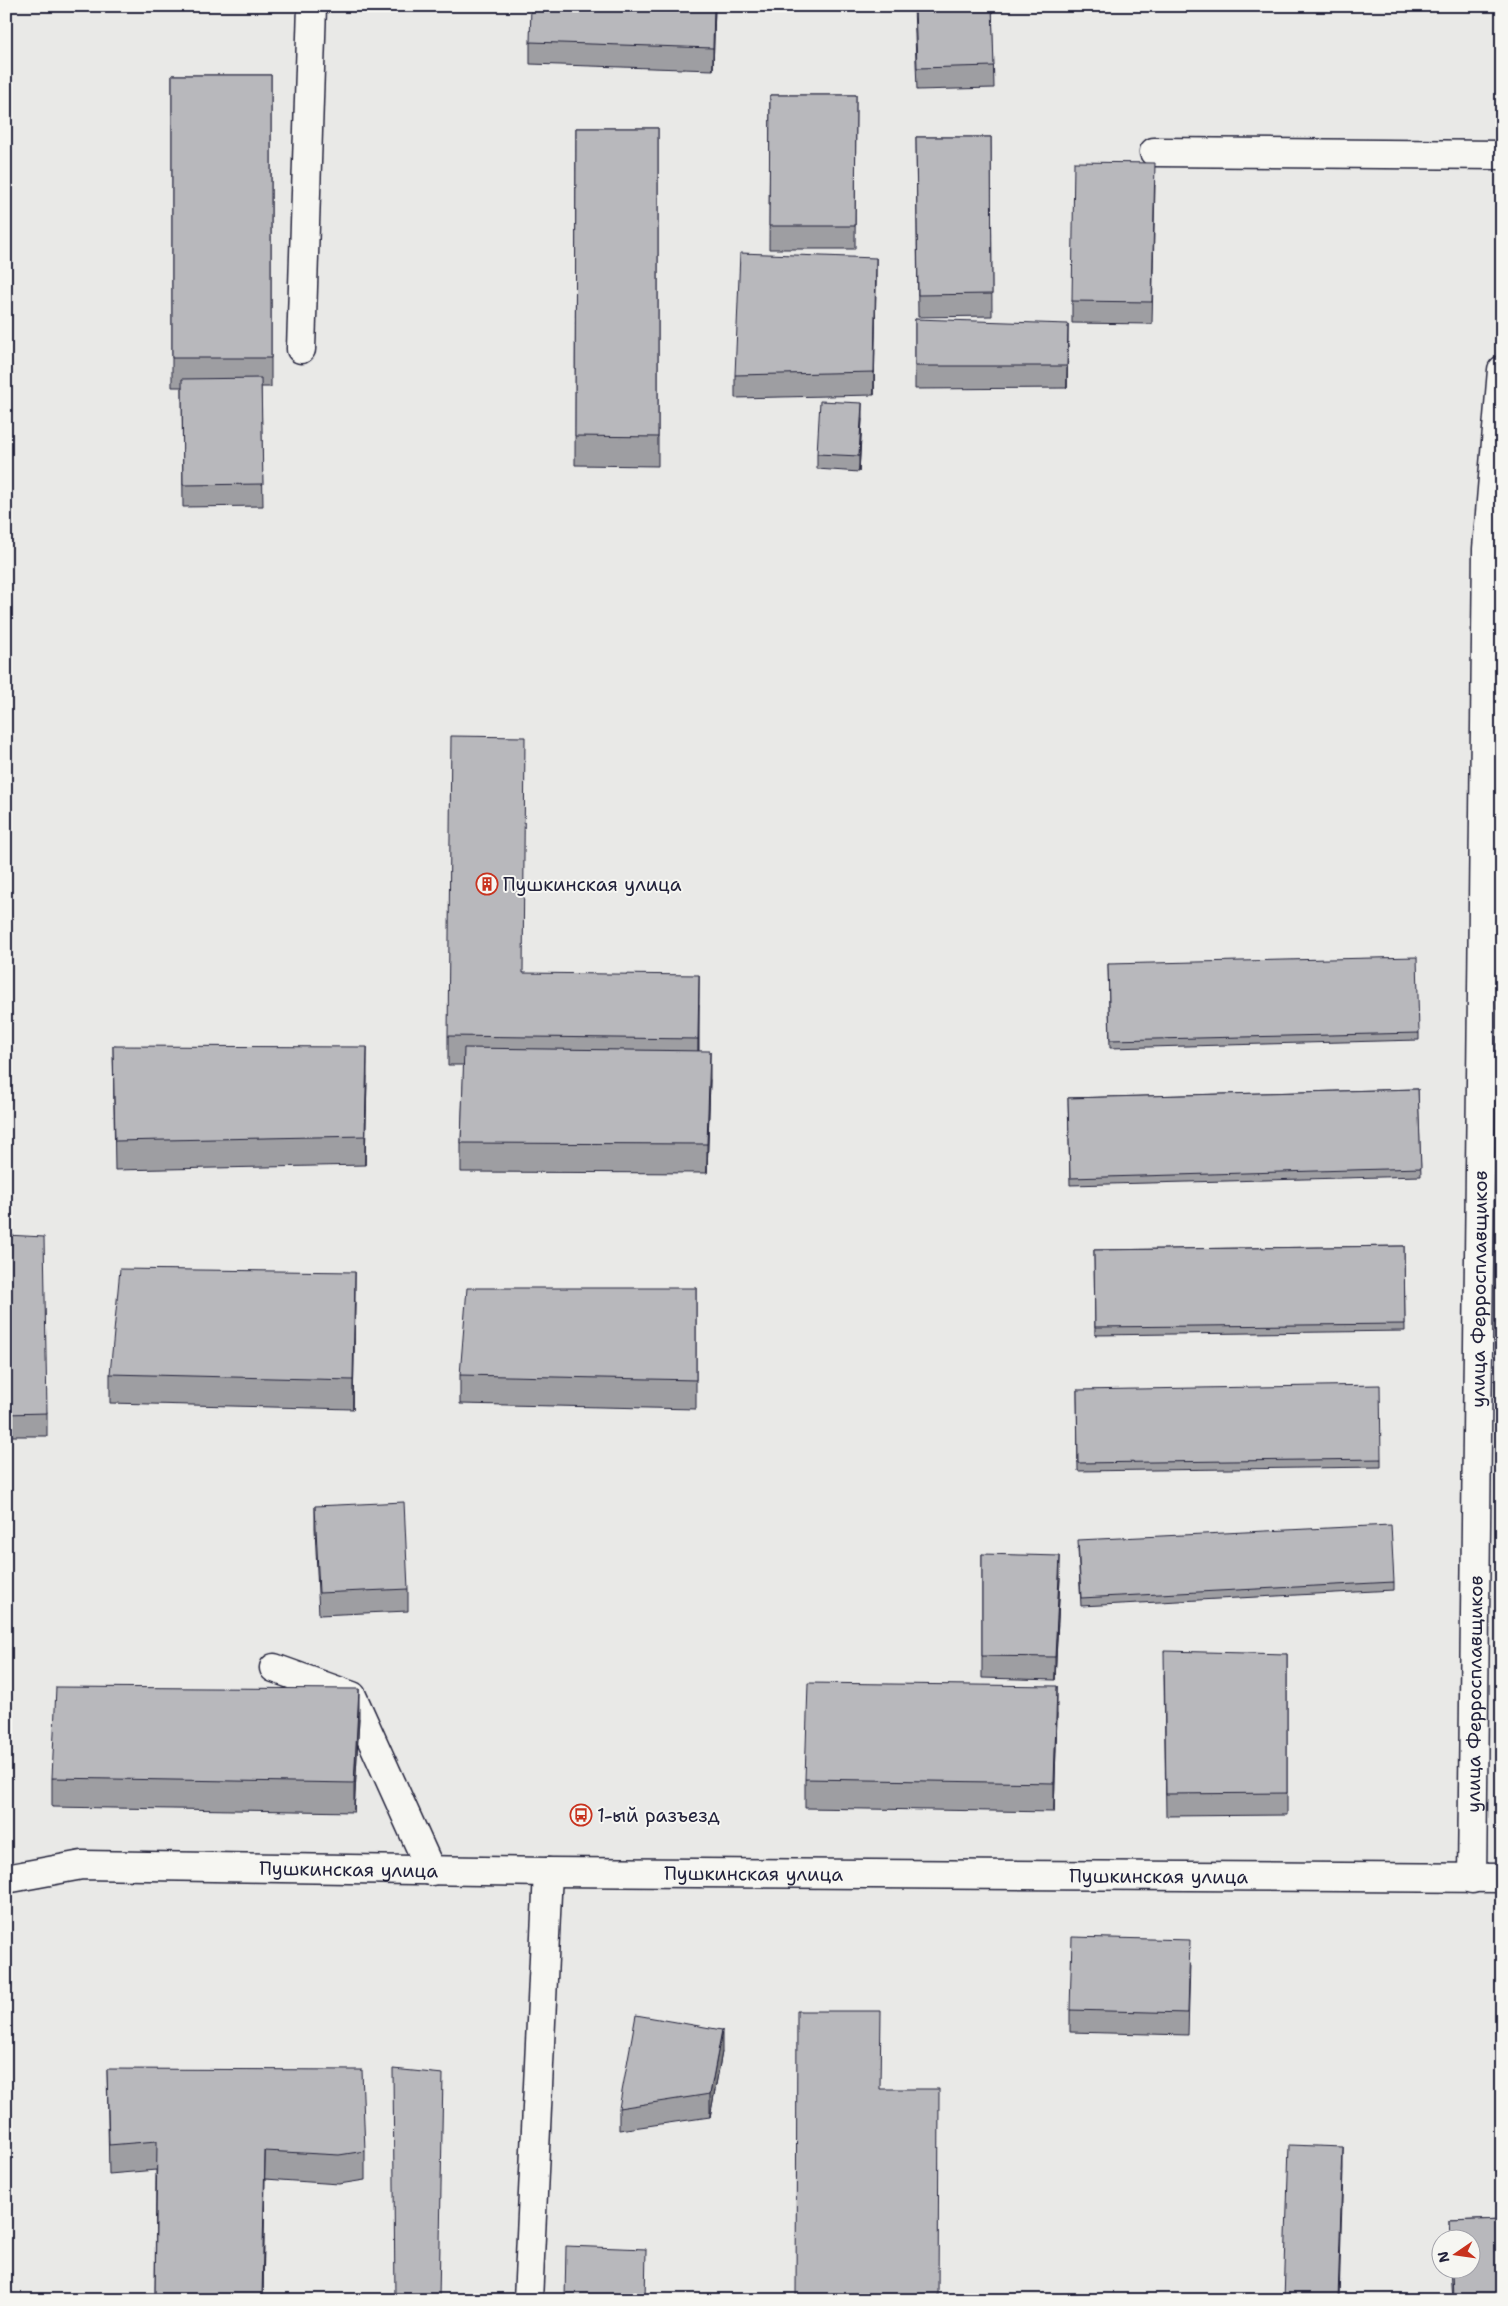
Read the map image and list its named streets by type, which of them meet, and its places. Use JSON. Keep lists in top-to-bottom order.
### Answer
{
  "streets": {
    "street": ["улица Ферросплавщиков", "Пушкинская улица"]
  },
  "crossings": [
    ["улица Ферросплавщиков", "Пушкинская улица"]
  ],
  "places": {
    "building": ["Пушкинская улица"],
    "bus stop": ["1-ый разъезд"]
  },
  "north": "left"
}
